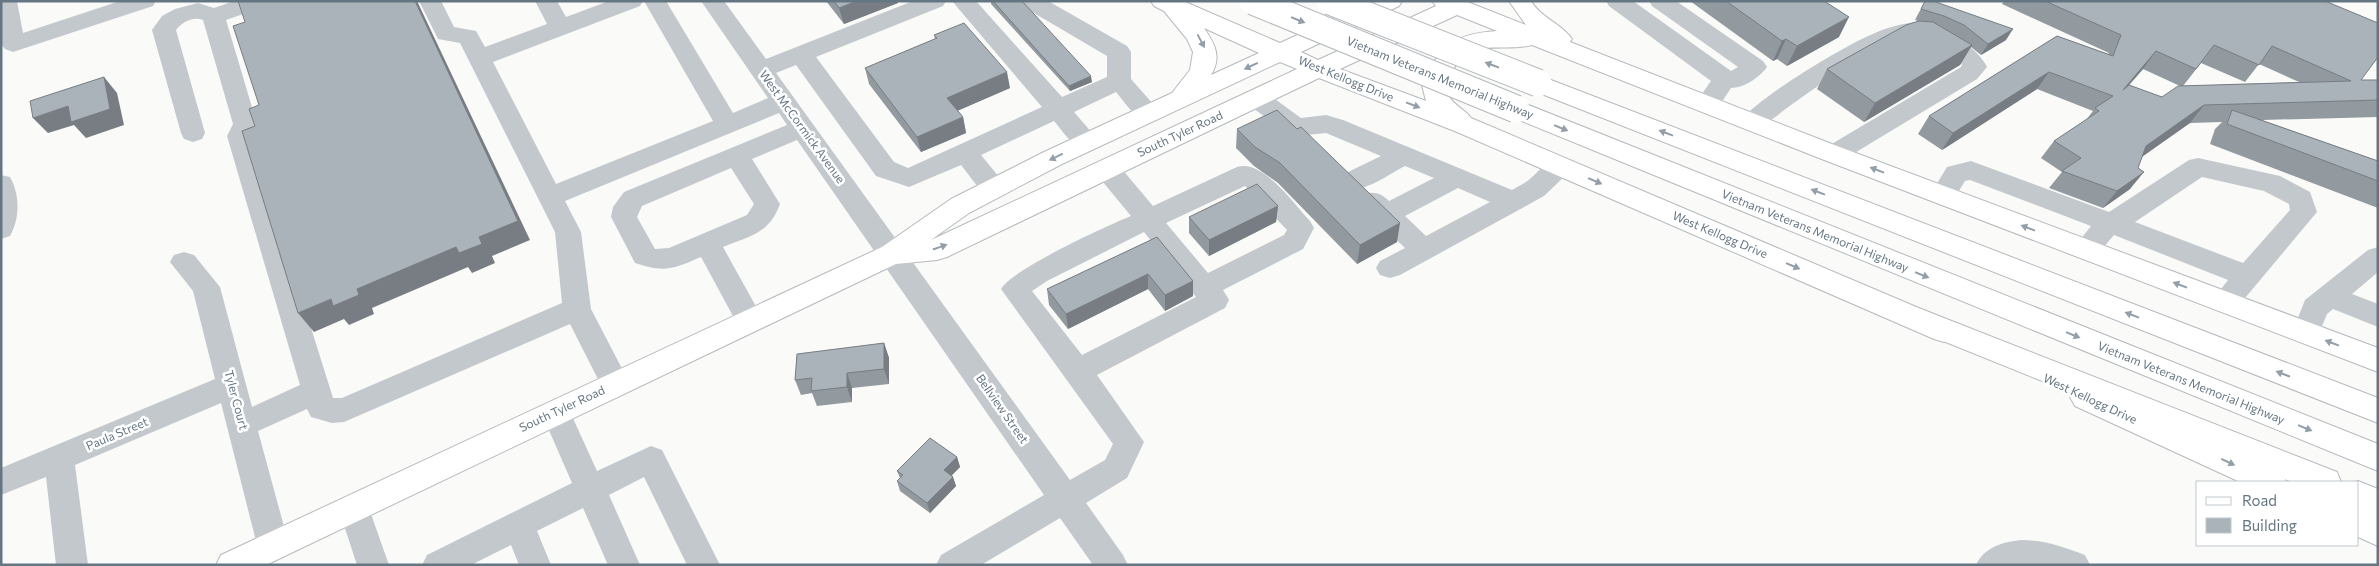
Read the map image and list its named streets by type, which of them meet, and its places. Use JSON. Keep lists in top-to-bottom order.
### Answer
{
  "streets": {
    "main road": ["Vietnam Veterans Memorial Highway", "West Kellogg Drive", "South Tyler Road"],
    "street": [
      "West McCormick Avenue",
      "Tyler Court",
      "Bellview Street",
      "Paula Street"
    ]
  },
  "crossings": [
    ["West Kellogg Drive", "South Tyler Road"],
    ["West McCormick Avenue", "South Tyler Road"],
    ["West McCormick Avenue", "Bellview Street"],
    ["South Tyler Road", "Tyler Court"],
    ["South Tyler Road", "Bellview Street"],
    ["Tyler Court", "Paula Street"]
  ],
  "legend": ["Road", "Building"]
}
